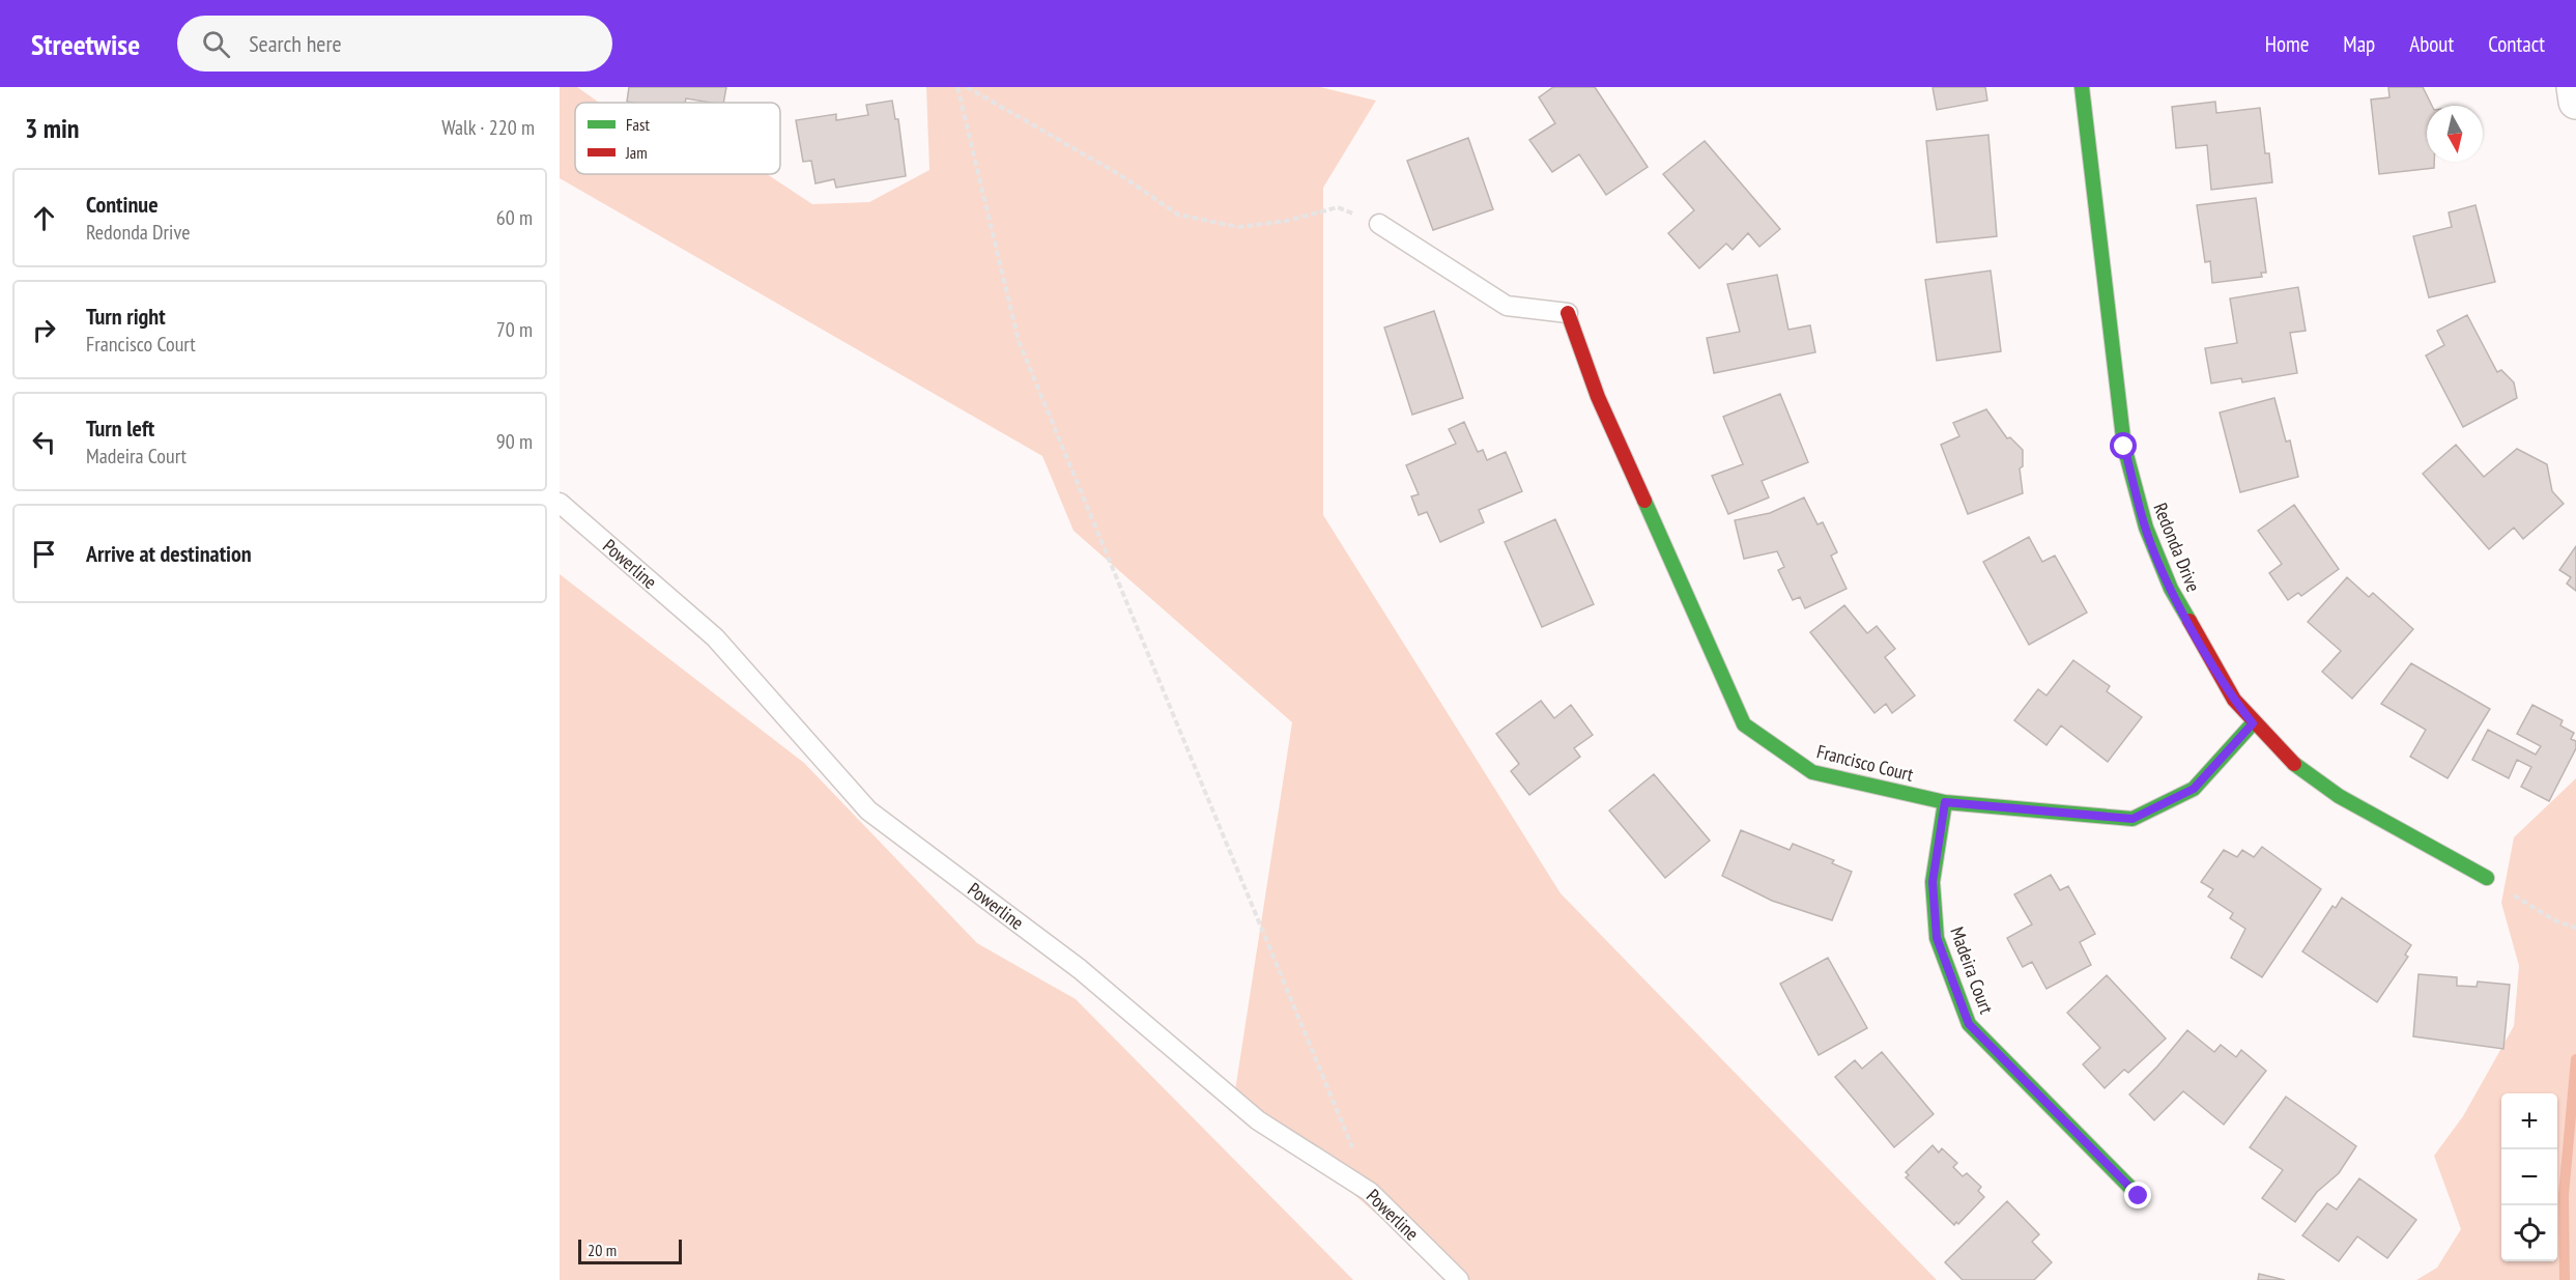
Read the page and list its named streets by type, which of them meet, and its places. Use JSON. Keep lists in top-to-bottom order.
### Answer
{
  "streets": {
    "street": ["Redonda Drive", "Francisco Court", "Madeira Court"],
    "lane": ["Powerline"]
  },
  "crossings": [
    ["Redonda Drive", "Francisco Court"],
    ["Francisco Court", "Madeira Court"]
  ],
  "legend": ["Fast", "Jam"],
  "scale_bar": "20 m",
  "north": "bottom",
  "page": {
    "header": "Streetwise",
    "search": "Search here",
    "nav": [
      "Home",
      "Map",
      "About",
      "Contact"
    ],
    "heading": ["3 min", "Walk · 220 m"],
    "list": [
      ["Continue", "Redonda Drive", "60 m"],
      ["Turn right", "Francisco Court", "70 m"],
      ["Turn left", "Madeira Court", "90 m"],
      "Arrive at destination"
    ],
    "map_buttons": ["+", "−"],
    "scale": "20 m"
  }
}
